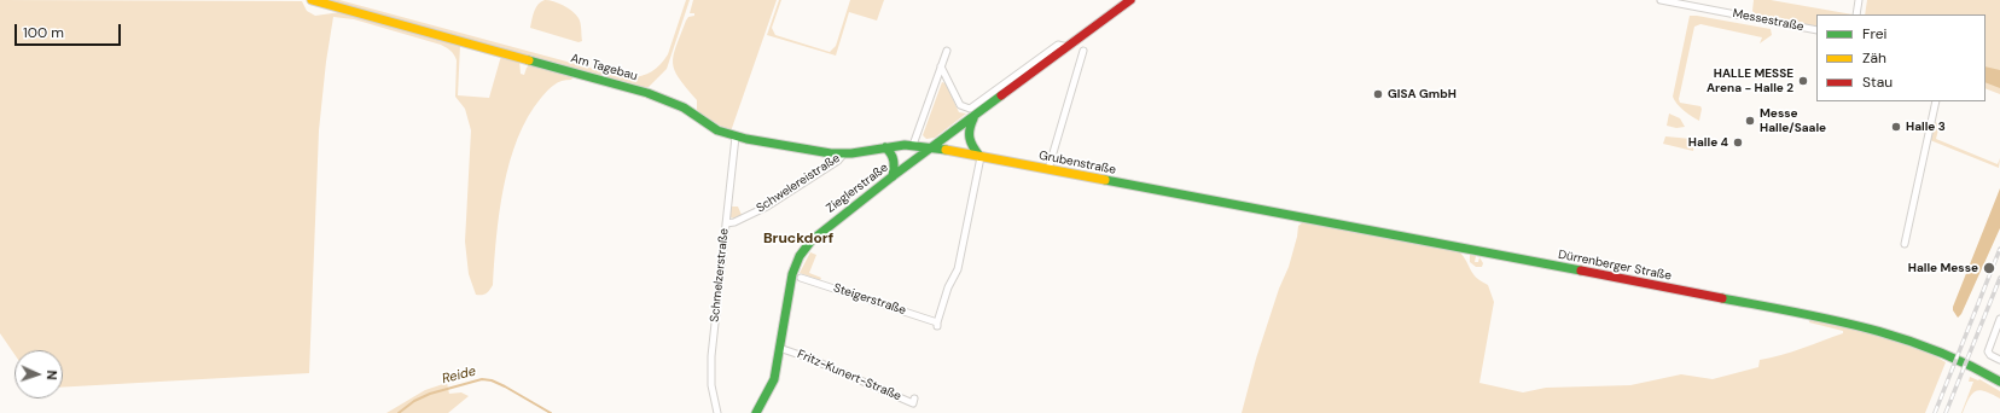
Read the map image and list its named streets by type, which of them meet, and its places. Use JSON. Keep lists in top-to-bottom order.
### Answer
{
  "streets": {
    "street": [
      "Messestraße",
      "Am Tagebau",
      "Grubenstraße",
      "Schwelereistraße",
      "Zieglerstraße",
      "Dürrenberger Straße",
      "Schmelzerstraße",
      "Steigerstraße",
      "Fritz-Kunert-Straße"
    ]
  },
  "crossings": [
    ["Am Tagebau", "Grubenstraße"],
    ["Am Tagebau", "Schwelereistraße"],
    ["Am Tagebau", "Zieglerstraße"],
    ["Am Tagebau", "Schmelzerstraße"],
    ["Grubenstraße", "Zieglerstraße"],
    ["Grubenstraße", "Dürrenberger Straße"],
    ["Grubenstraße", "Steigerstraße"],
    ["Schwelereistraße", "Schmelzerstraße"],
    ["Zieglerstraße", "Fritz-Kunert-Straße"]
  ],
  "districts": ["Bruckdorf"],
  "water": ["Reide"],
  "places": [
    "HALLE MESSE Arena - Halle 2",
    "GISA GmbH",
    "Messe Halle/Saale",
    "Halle 3",
    "Halle 4",
    "Halle Messe"
  ],
  "legend": ["Frei", "Zäh", "Stau"],
  "scale_bar": "100 m",
  "north": "right"
}
